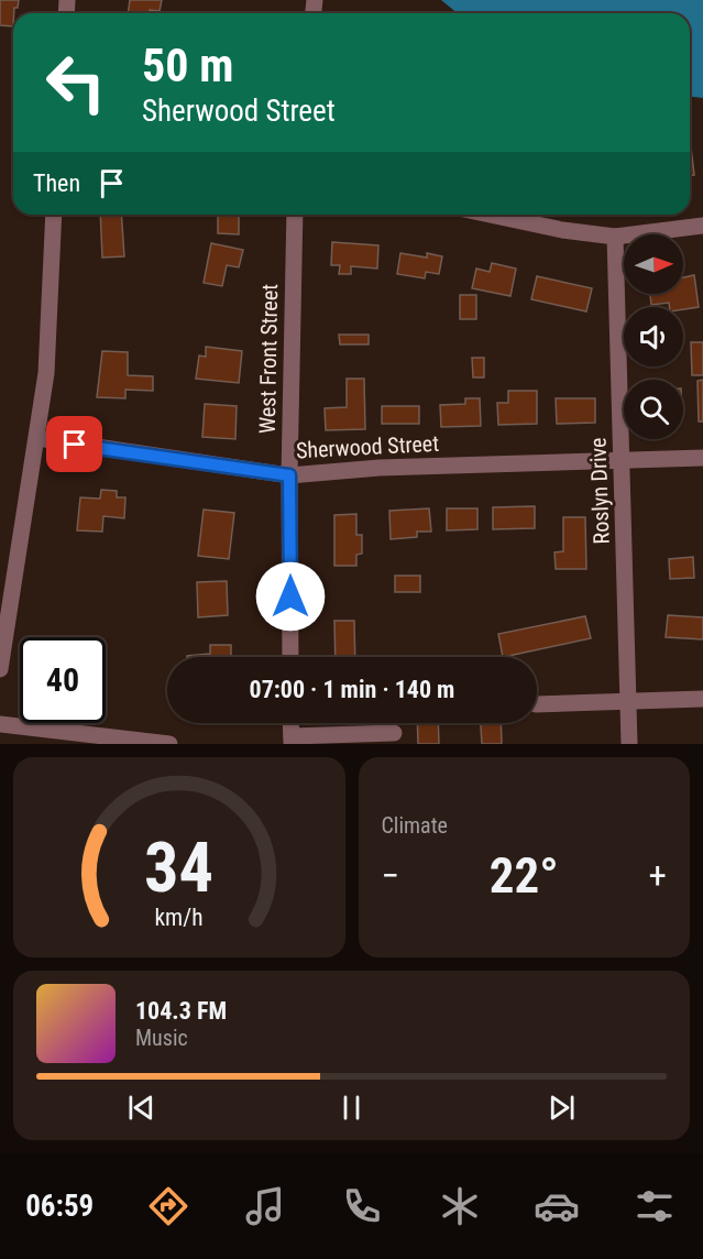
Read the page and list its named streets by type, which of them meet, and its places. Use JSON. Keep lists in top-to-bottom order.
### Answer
{
  "streets": {
    "street": ["West Front Street", "Sherwood Street", "Roslyn Drive"]
  },
  "crossings": [
    ["West Front Street", "Sherwood Street"],
    ["Sherwood Street", "Roslyn Drive"]
  ],
  "north": "right",
  "page": {
    "turn": ["50 m", "Sherwood Street"],
    "then": "Then",
    "limit": "40",
    "trip": "07:00 · 1 min · 140 m",
    "tile": "Climate",
    "heat": ["−", "22°", "+"],
    "song": ["104.3 FM", "Music"],
    "tabs": "06:59",
    "gauge": ["34", "km/h"]
  }
}
